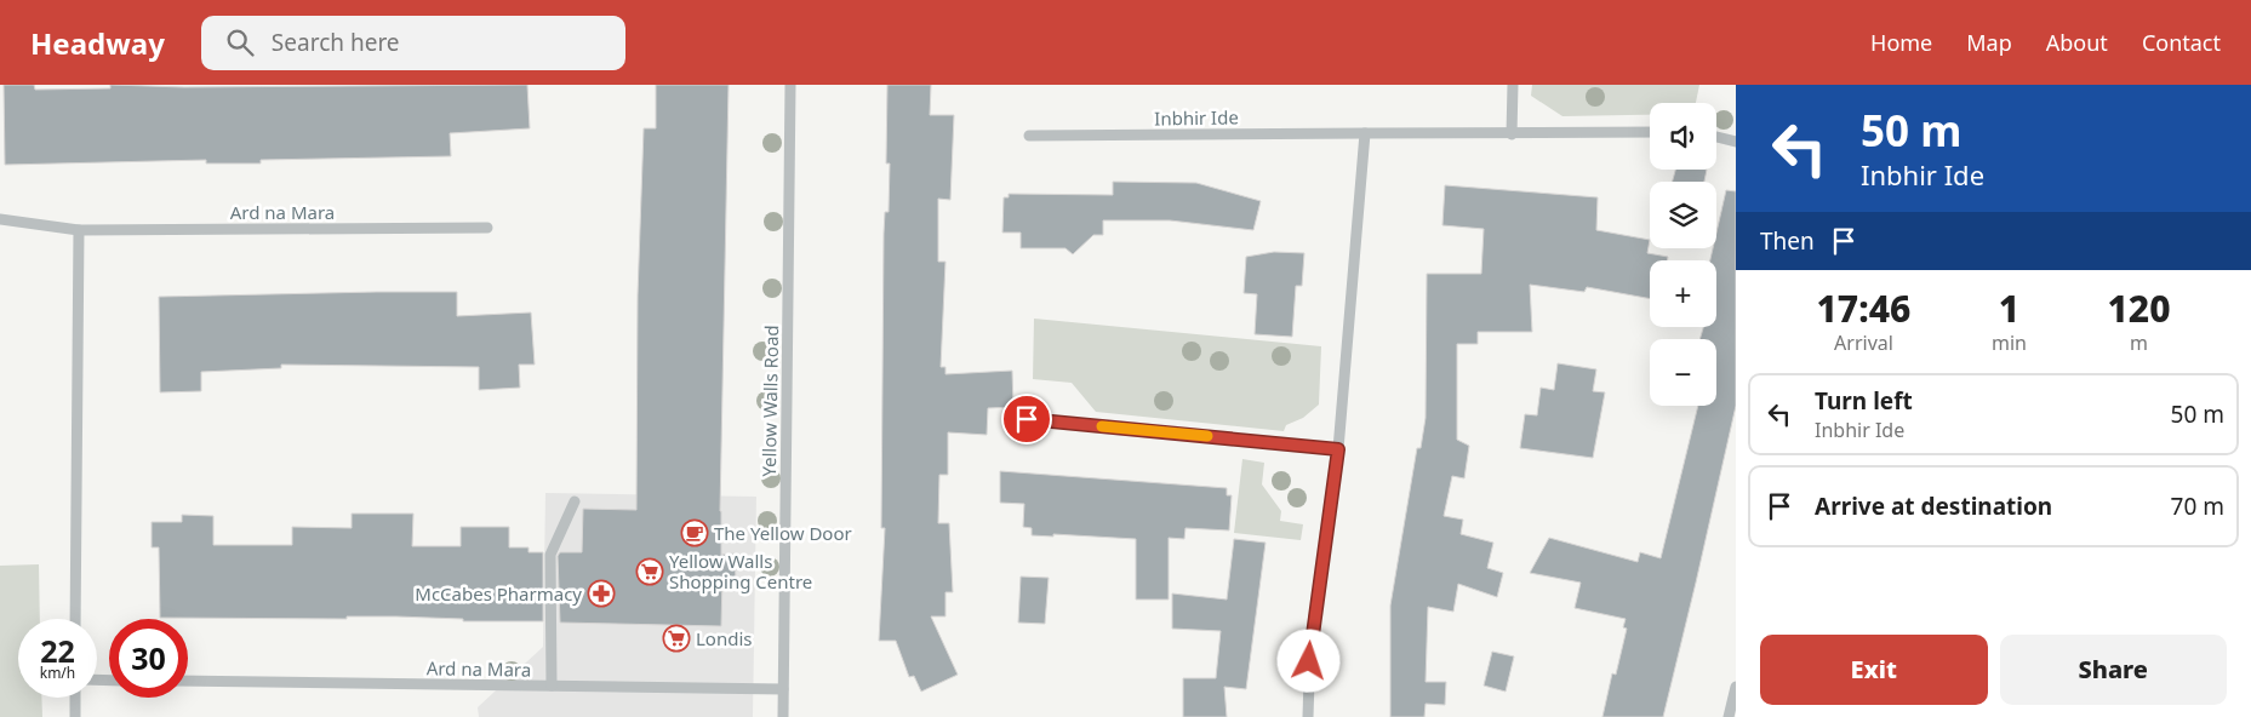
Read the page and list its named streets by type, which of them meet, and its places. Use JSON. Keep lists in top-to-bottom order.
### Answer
{
  "streets": {
    "street": ["Inbhir Ide", "Ard na Mara", "Yellow Walls Road"]
  },
  "crossings": [
    ["Ard na Mara", "Yellow Walls Road"]
  ],
  "places": {
    "cafe": ["The Yellow Door"],
    "supermarket": ["Yellow Walls Shopping Centre", "Londis"],
    "pharmacy": ["McCabes Pharmacy"]
  },
  "page": {
    "header": "Headway",
    "search": "Search here",
    "nav": [
      "Home",
      "Map",
      "About",
      "Contact"
    ],
    "turn": ["50 m", "Inbhir Ide"],
    "map_buttons": ["+", "−"],
    "then": "Then",
    "eta": [
      "17:46",
      "Arrival",
      "1",
      "min",
      "120",
      "m"
    ],
    "list": [
      {
        "name": "Turn left",
        "note": "Inbhir Ide",
        "value": "50 m"
      },
      {
        "name": "Arrive at destination",
        "value": "70 m"
      }
    ],
    "speed": "22 km/h",
    "limit": "30",
    "buttons": ["Exit", "Share"]
  }
}
